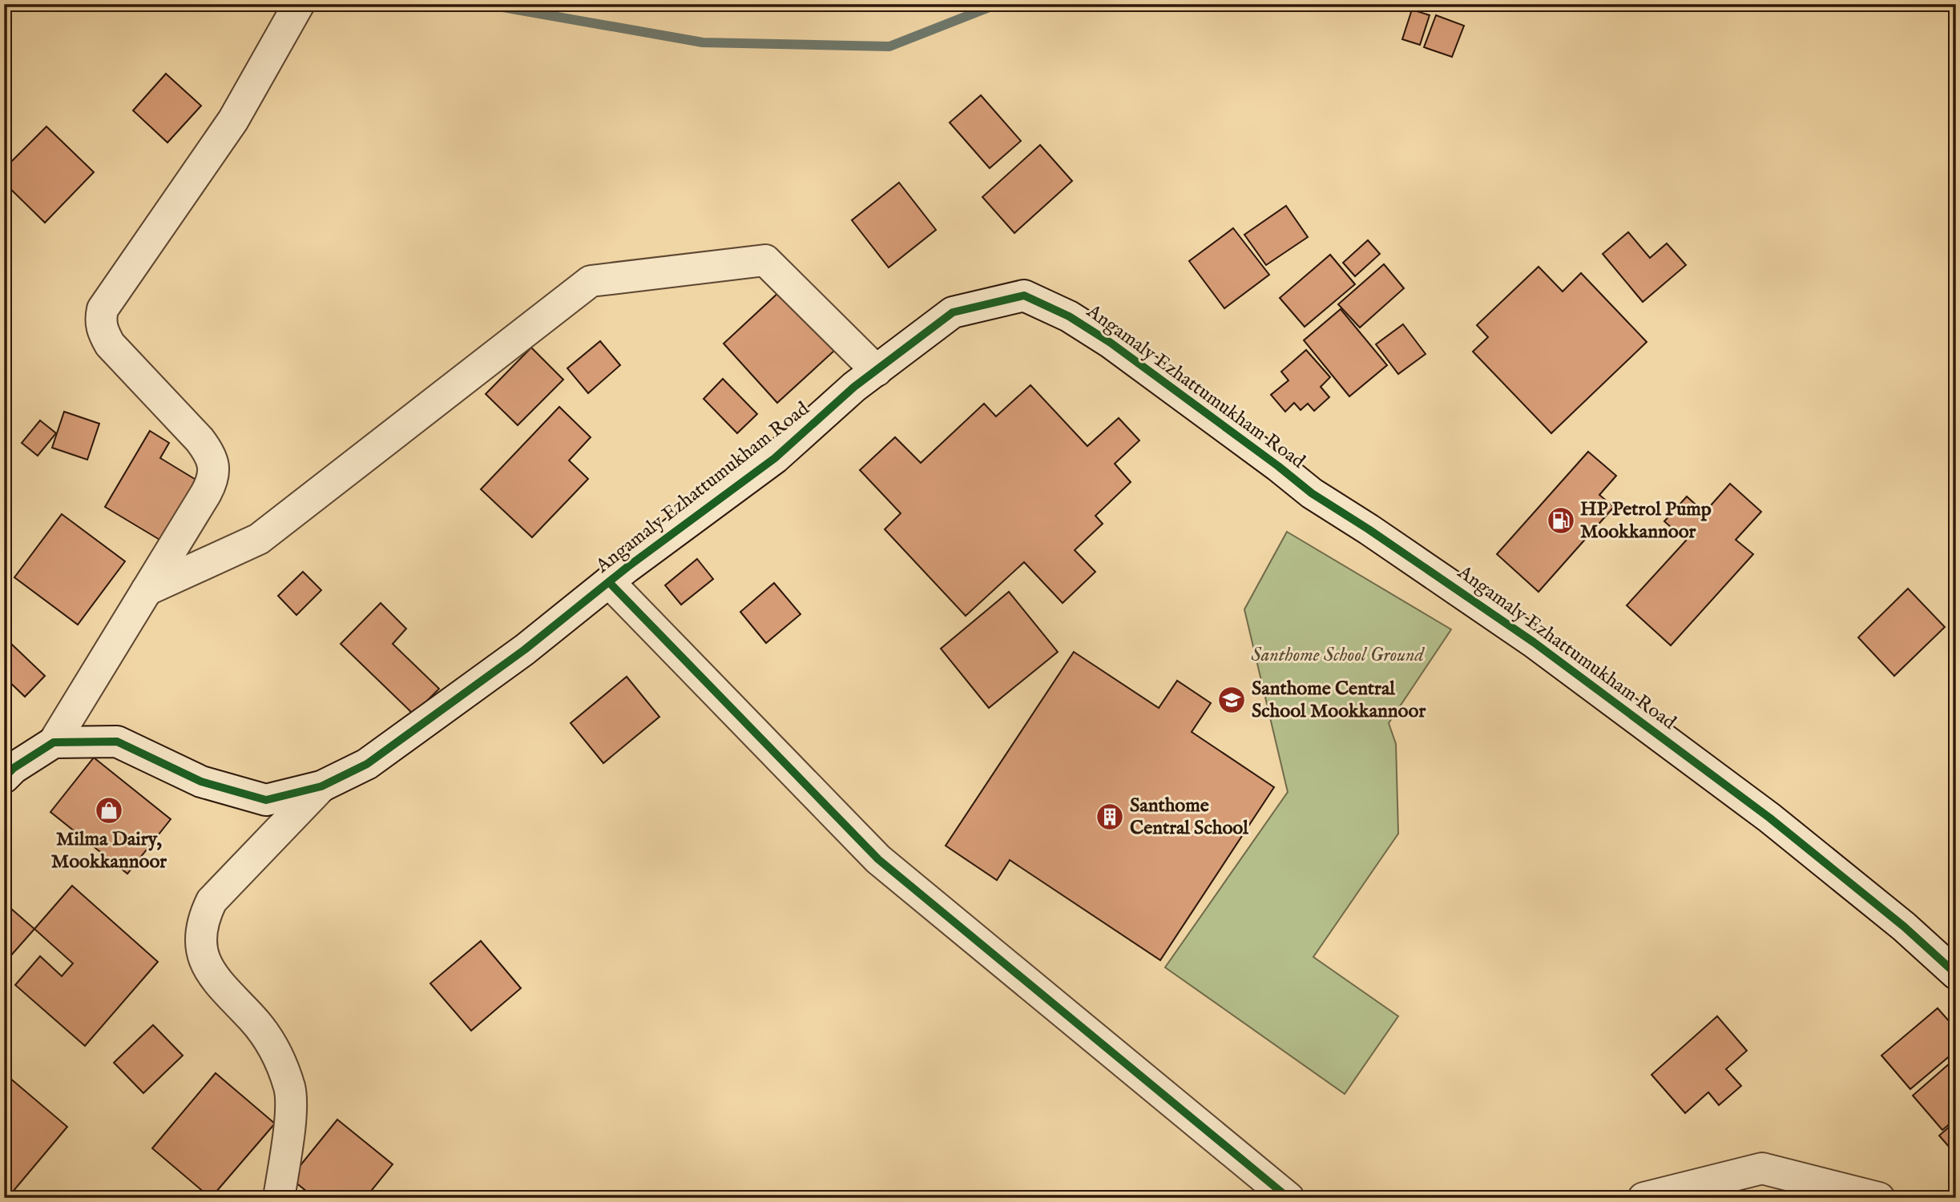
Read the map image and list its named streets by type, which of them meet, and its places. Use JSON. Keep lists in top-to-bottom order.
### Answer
{
  "streets": {
    "street": ["Angamaly Ezhattumukham Road"]
  },
  "parks": ["Santhome School Ground"],
  "places": {
    "fuel station": ["HP Petrol Pump Mookkannoor"],
    "school or university": ["Santhome Central School Mookkannoor"],
    "shop": ["Milma Dairy, Mookkannoor"],
    "building": ["Santhome Central School"]
  }
}
